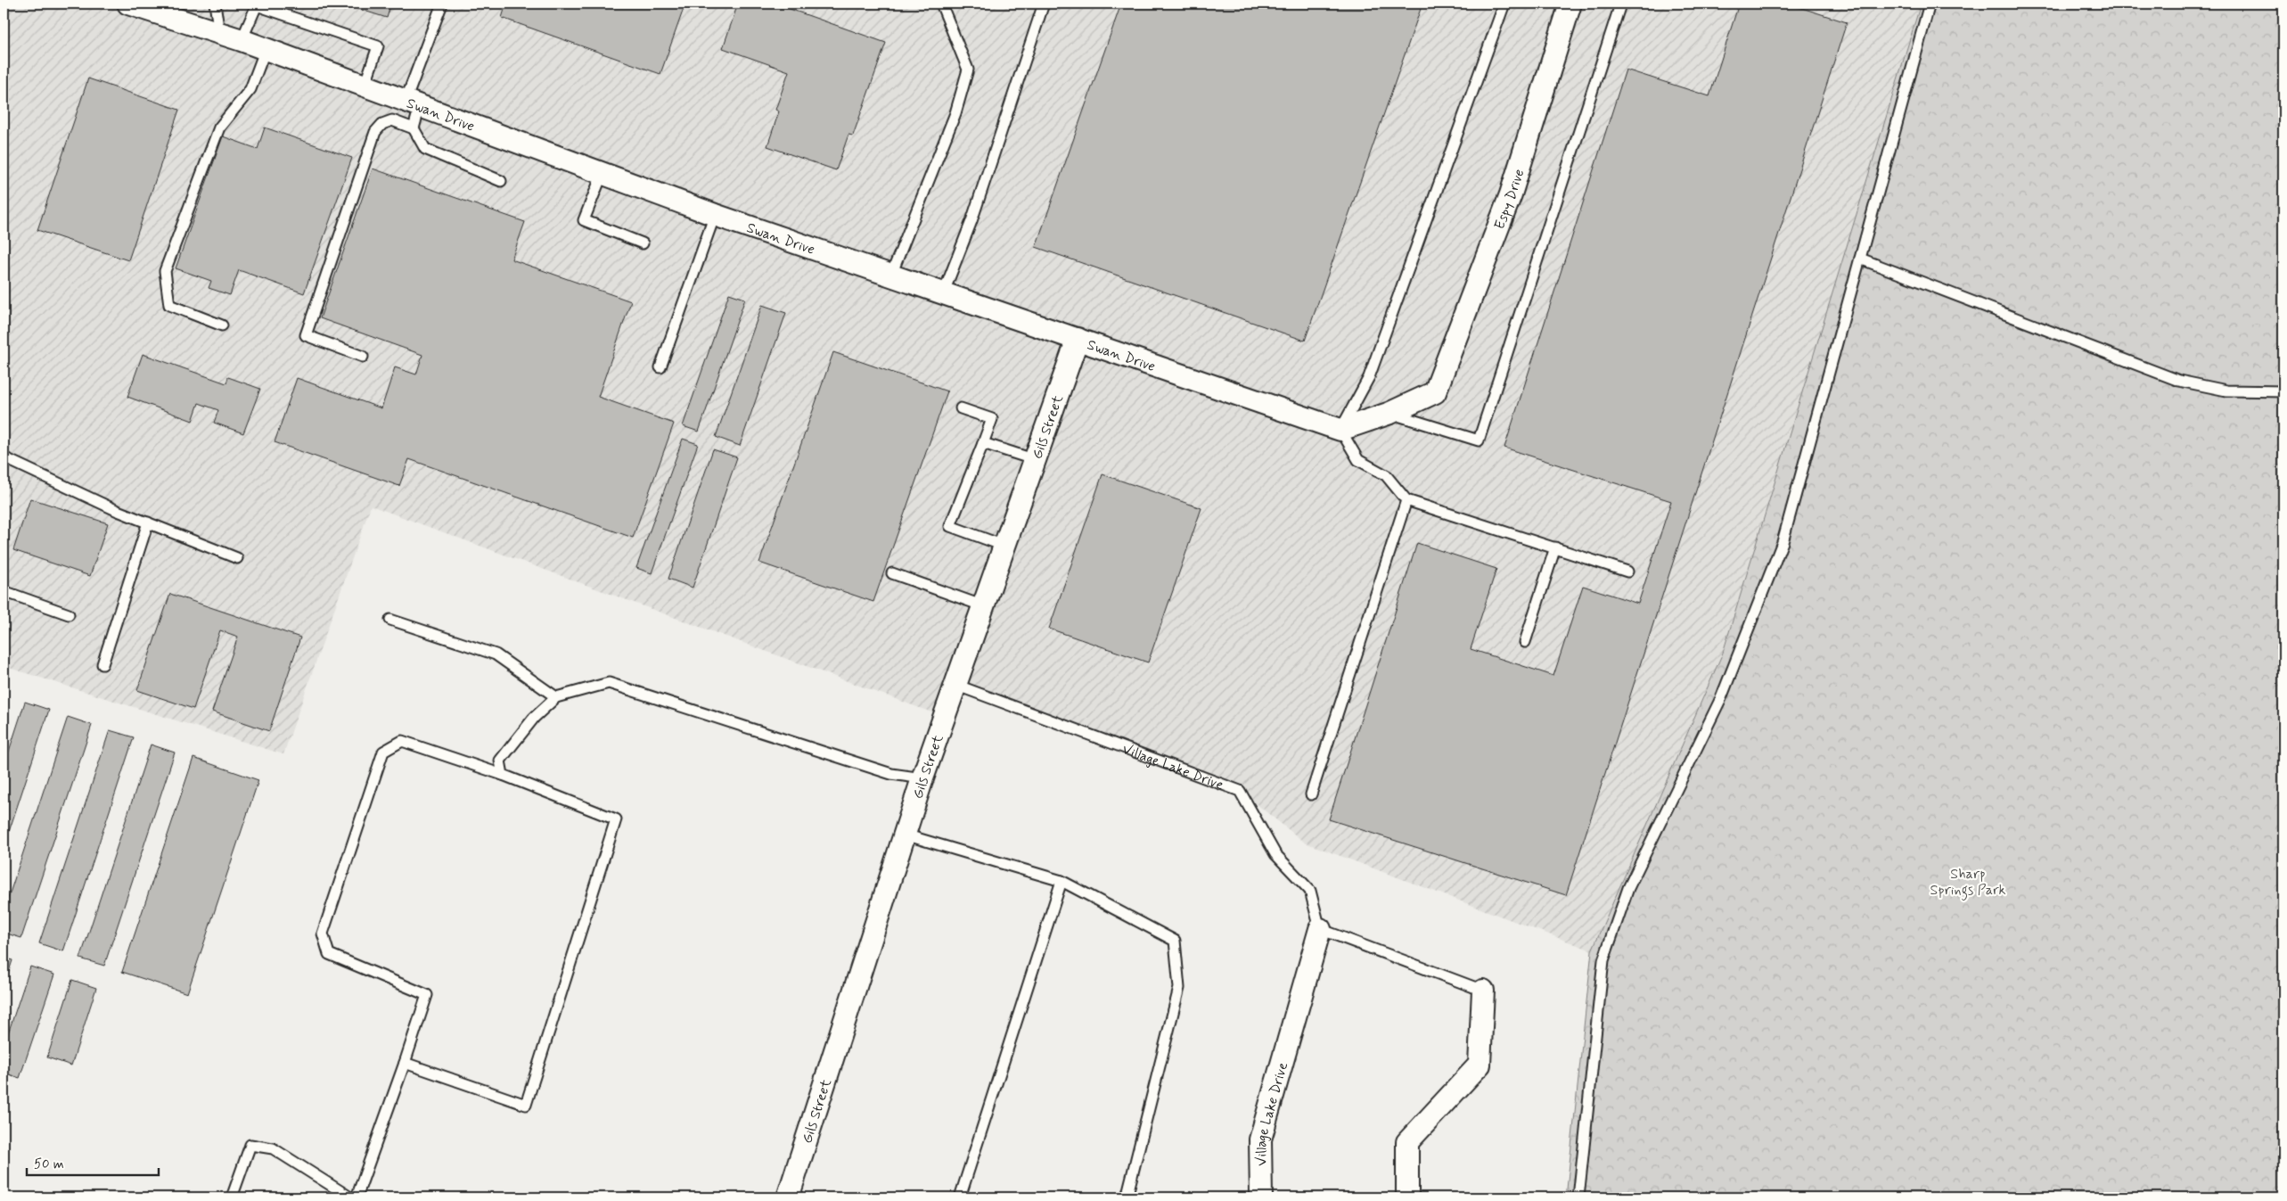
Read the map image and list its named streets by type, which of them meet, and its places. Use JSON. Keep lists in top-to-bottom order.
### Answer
{
  "streets": {
    "street": [
      "Swan Drive",
      "Espy Drive",
      "Gils Street",
      "Village Lake Drive"
    ]
  },
  "crossings": [
    ["Swan Drive", "Gils Street"],
    ["Gils Street", "Village Lake Drive"]
  ],
  "parks": ["Sharp Springs Park"],
  "scale_bar": "50 m"
}
